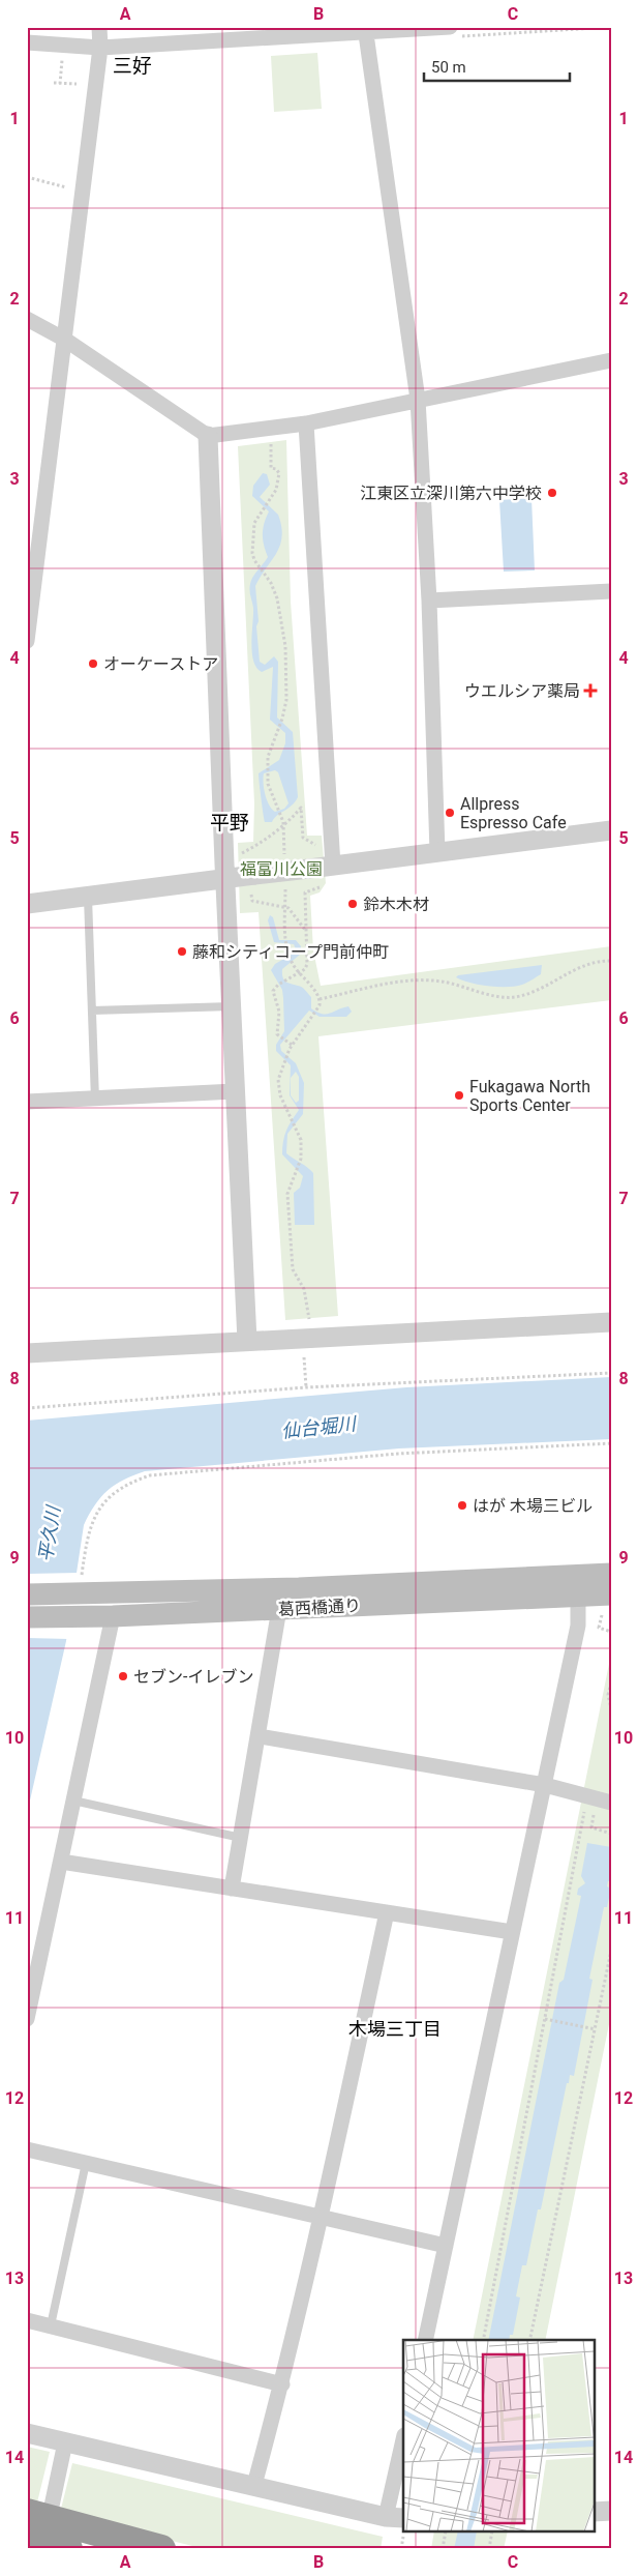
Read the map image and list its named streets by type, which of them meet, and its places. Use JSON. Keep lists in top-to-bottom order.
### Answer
{
  "streets": {
    "main road": ["葛西橋通り"]
  },
  "districts": ["三好", "平野", "木場三丁目"],
  "water": ["仙台堀川", "平久川"],
  "parks": ["福富川公園"],
  "places": {
    "other": [
      "江東区立深川第六中学校",
      "オーケーストア",
      "Allpress Espresso Cafe",
      "鈴木木材",
      "藤和シティコープ門前仲町",
      "Fukagawa North Sports Center",
      "はが 木場三ビル",
      "セブン-イレブン"
    ],
    "health": ["ウエルシア薬局"]
  },
  "scale_bar": "50 m",
  "grid": {
    "columns": ["A", "B", "C"],
    "rows": [
      "1",
      "2",
      "3",
      "4",
      "5",
      "6",
      "7",
      "8",
      "9",
      "10",
      "11",
      "12",
      "13",
      "14"
    ]
  }
}
